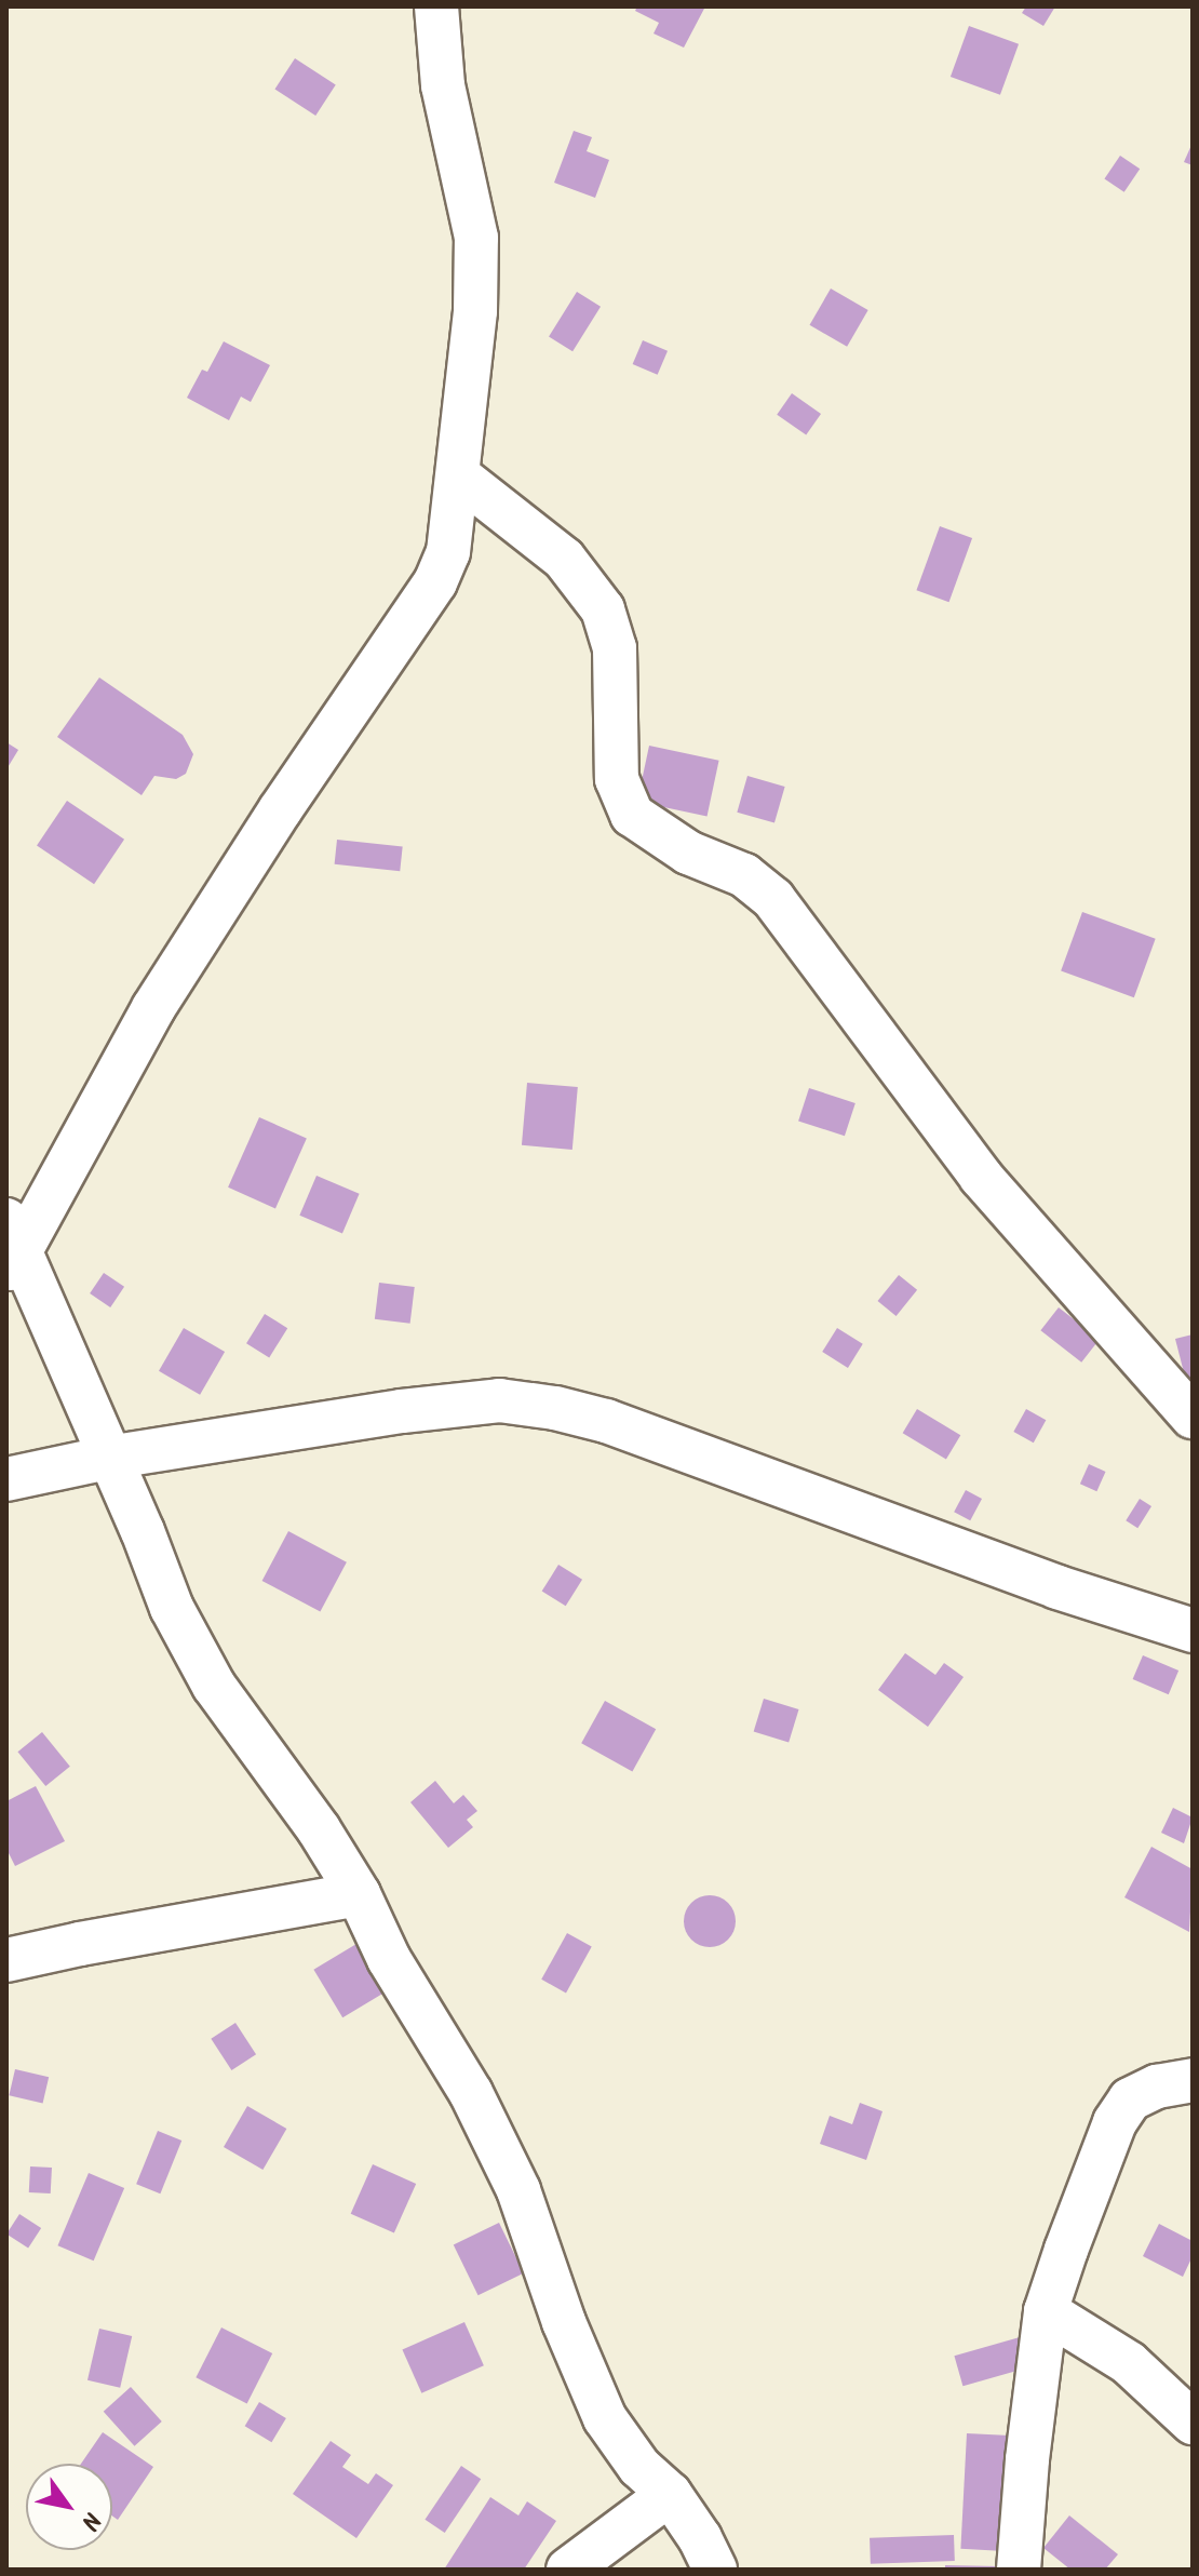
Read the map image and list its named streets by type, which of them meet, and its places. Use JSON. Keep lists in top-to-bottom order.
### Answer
{
  "north": "bottom right"
}
